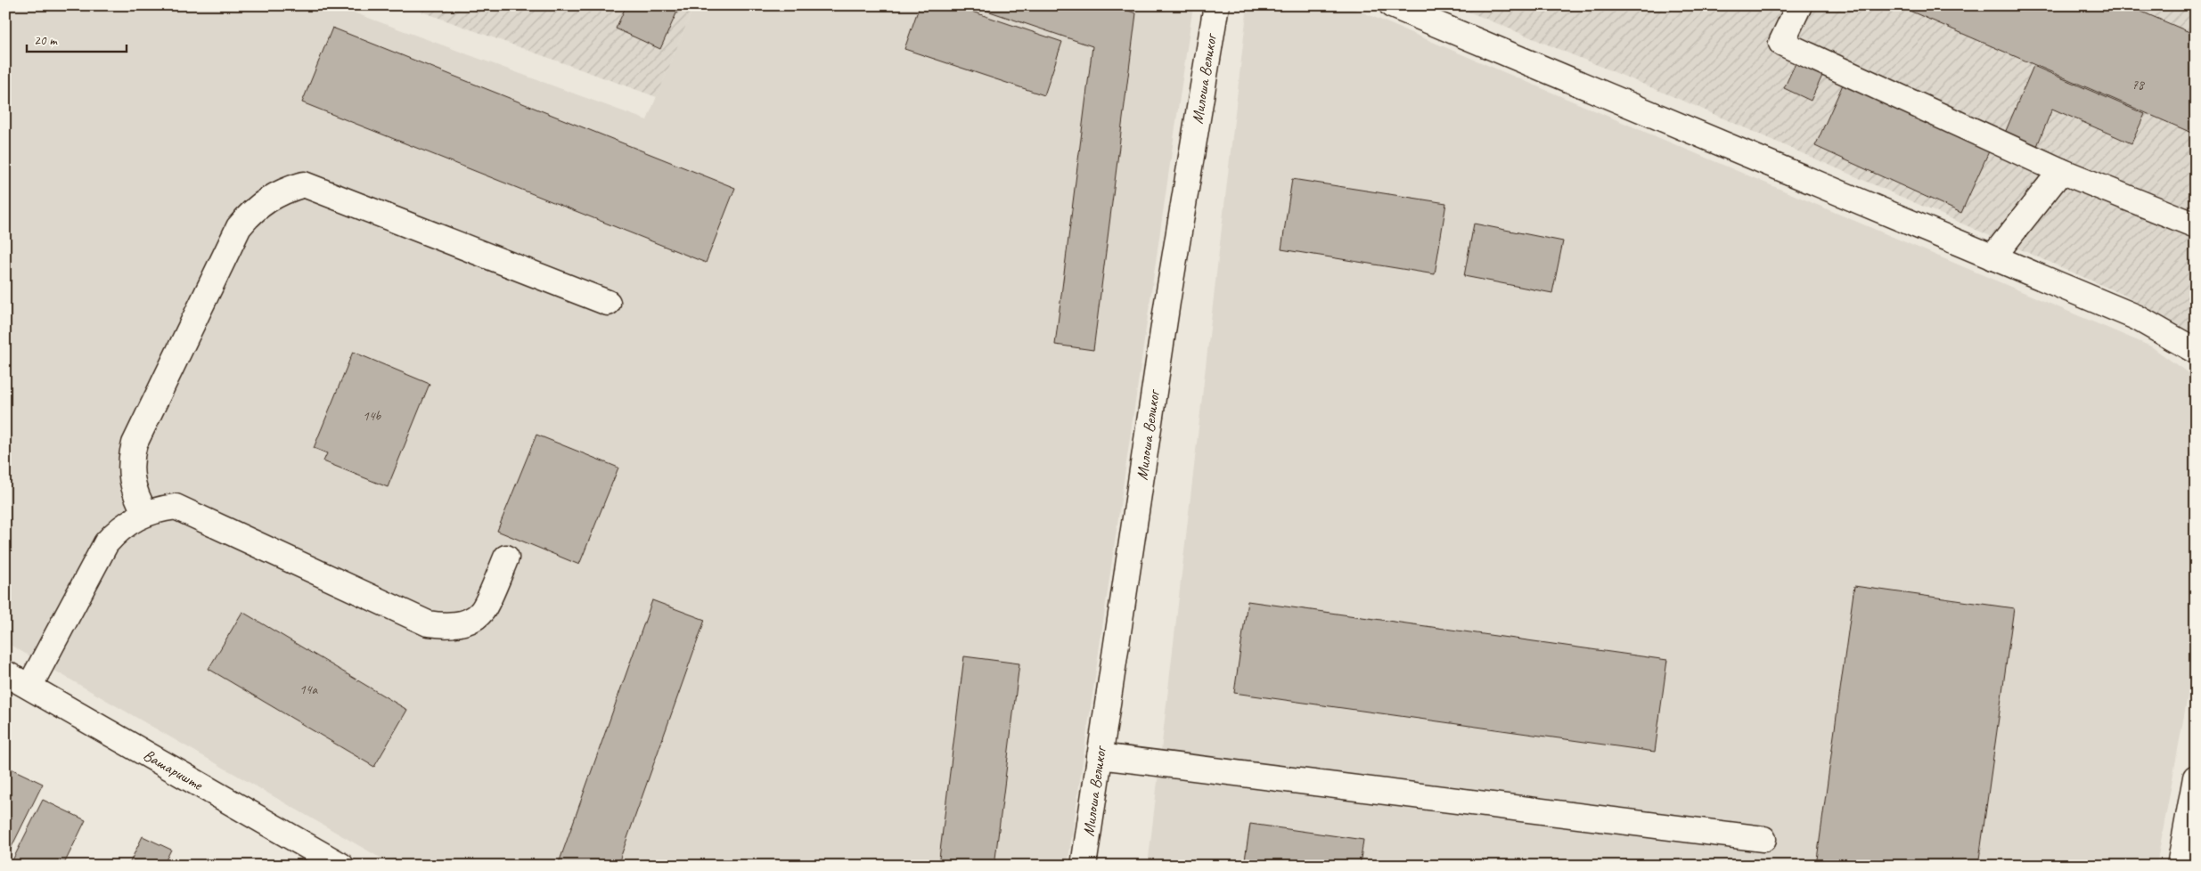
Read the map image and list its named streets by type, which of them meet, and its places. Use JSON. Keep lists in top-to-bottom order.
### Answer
{
  "streets": {
    "street": ["Милоша Великог", "Вашариште"]
  },
  "house_numbers": ["78", "14b", "14a"],
  "scale_bar": "20 m"
}
